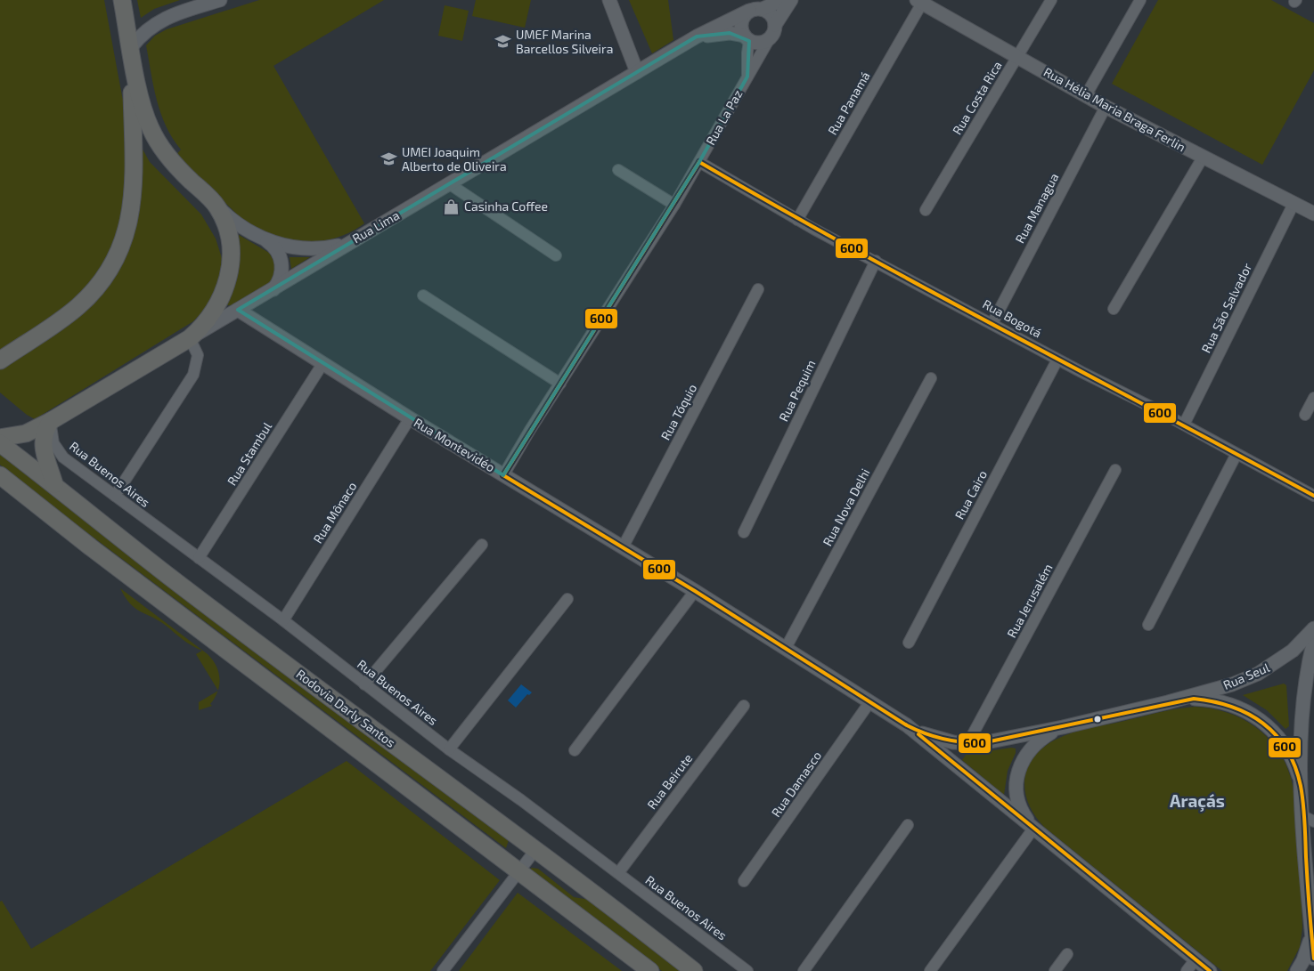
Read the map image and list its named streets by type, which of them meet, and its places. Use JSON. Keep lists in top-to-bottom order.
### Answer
{
  "streets": {
    "main road": ["Rua Lima", "Rodovia Darly Santos"],
    "street": [
      "Rua Costa Rica",
      "Rua Panamá",
      "Rua Hélia Maria Braga Ferlin",
      "Rua La Paz",
      "Rua Managua",
      "Rua São Salvador",
      "Rua Bogotá",
      "Rua Pequim",
      "Rua Tóquio",
      "Rua Montevidéo",
      "Rua Stambul",
      "Rua Buenos Aires",
      "Rua Cairo",
      "Rua Nova Delhi",
      "Rua Mônaco",
      "Rua Jerusalém",
      "Rua Seul",
      "Rua Beirute",
      "Rua Damasco"
    ]
  },
  "crossings": [
    ["Rua Costa Rica", "Rua Hélia Maria Braga Ferlin"],
    ["Rua Panamá", "Rua Hélia Maria Braga Ferlin"],
    ["Rua Panamá", "Rua Bogotá"],
    ["Rua Hélia Maria Braga Ferlin", "Rua Managua"],
    ["Rua Hélia Maria Braga Ferlin", "Rua São Salvador"],
    ["Rua La Paz", "Rua Lima"],
    ["Rua La Paz", "Rua Bogotá"],
    ["Rua La Paz", "Rua Montevidéo"],
    ["Rua Managua", "Rua Bogotá"],
    ["Rua Lima", "Rua Montevidéo"],
    ["Rua Lima", "Rua Buenos Aires"],
    ["Rua São Salvador", "Rua Bogotá"],
    ["Rua Bogotá", "Rua Pequim"],
    ["Rua Bogotá", "Rua Cairo"],
    ["Rua Tóquio", "Rua Montevidéo"],
    ["Rua Montevidéo", "Rua Stambul"],
    ["Rua Montevidéo", "Rua Nova Delhi"],
    ["Rua Montevidéo", "Rua Mônaco"],
    ["Rua Montevidéo", "Rua Seul"],
    ["Rua Montevidéo", "Rua Damasco"],
    ["Rua Stambul", "Rua Buenos Aires"],
    ["Rua Buenos Aires", "Rua Mônaco"],
    ["Rua Buenos Aires", "Rua Beirute"],
    ["Rua Jerusalém", "Rua Seul"]
  ],
  "districts": ["Araçás"],
  "places": {
    "school or university": ["UMEF Marina Barcellos Silveira", "UMEI Joaquim Alberto de Oliveira"],
    "shop": ["Casinha Coffee"]
  },
  "lines": ["transit line 600"]
}
